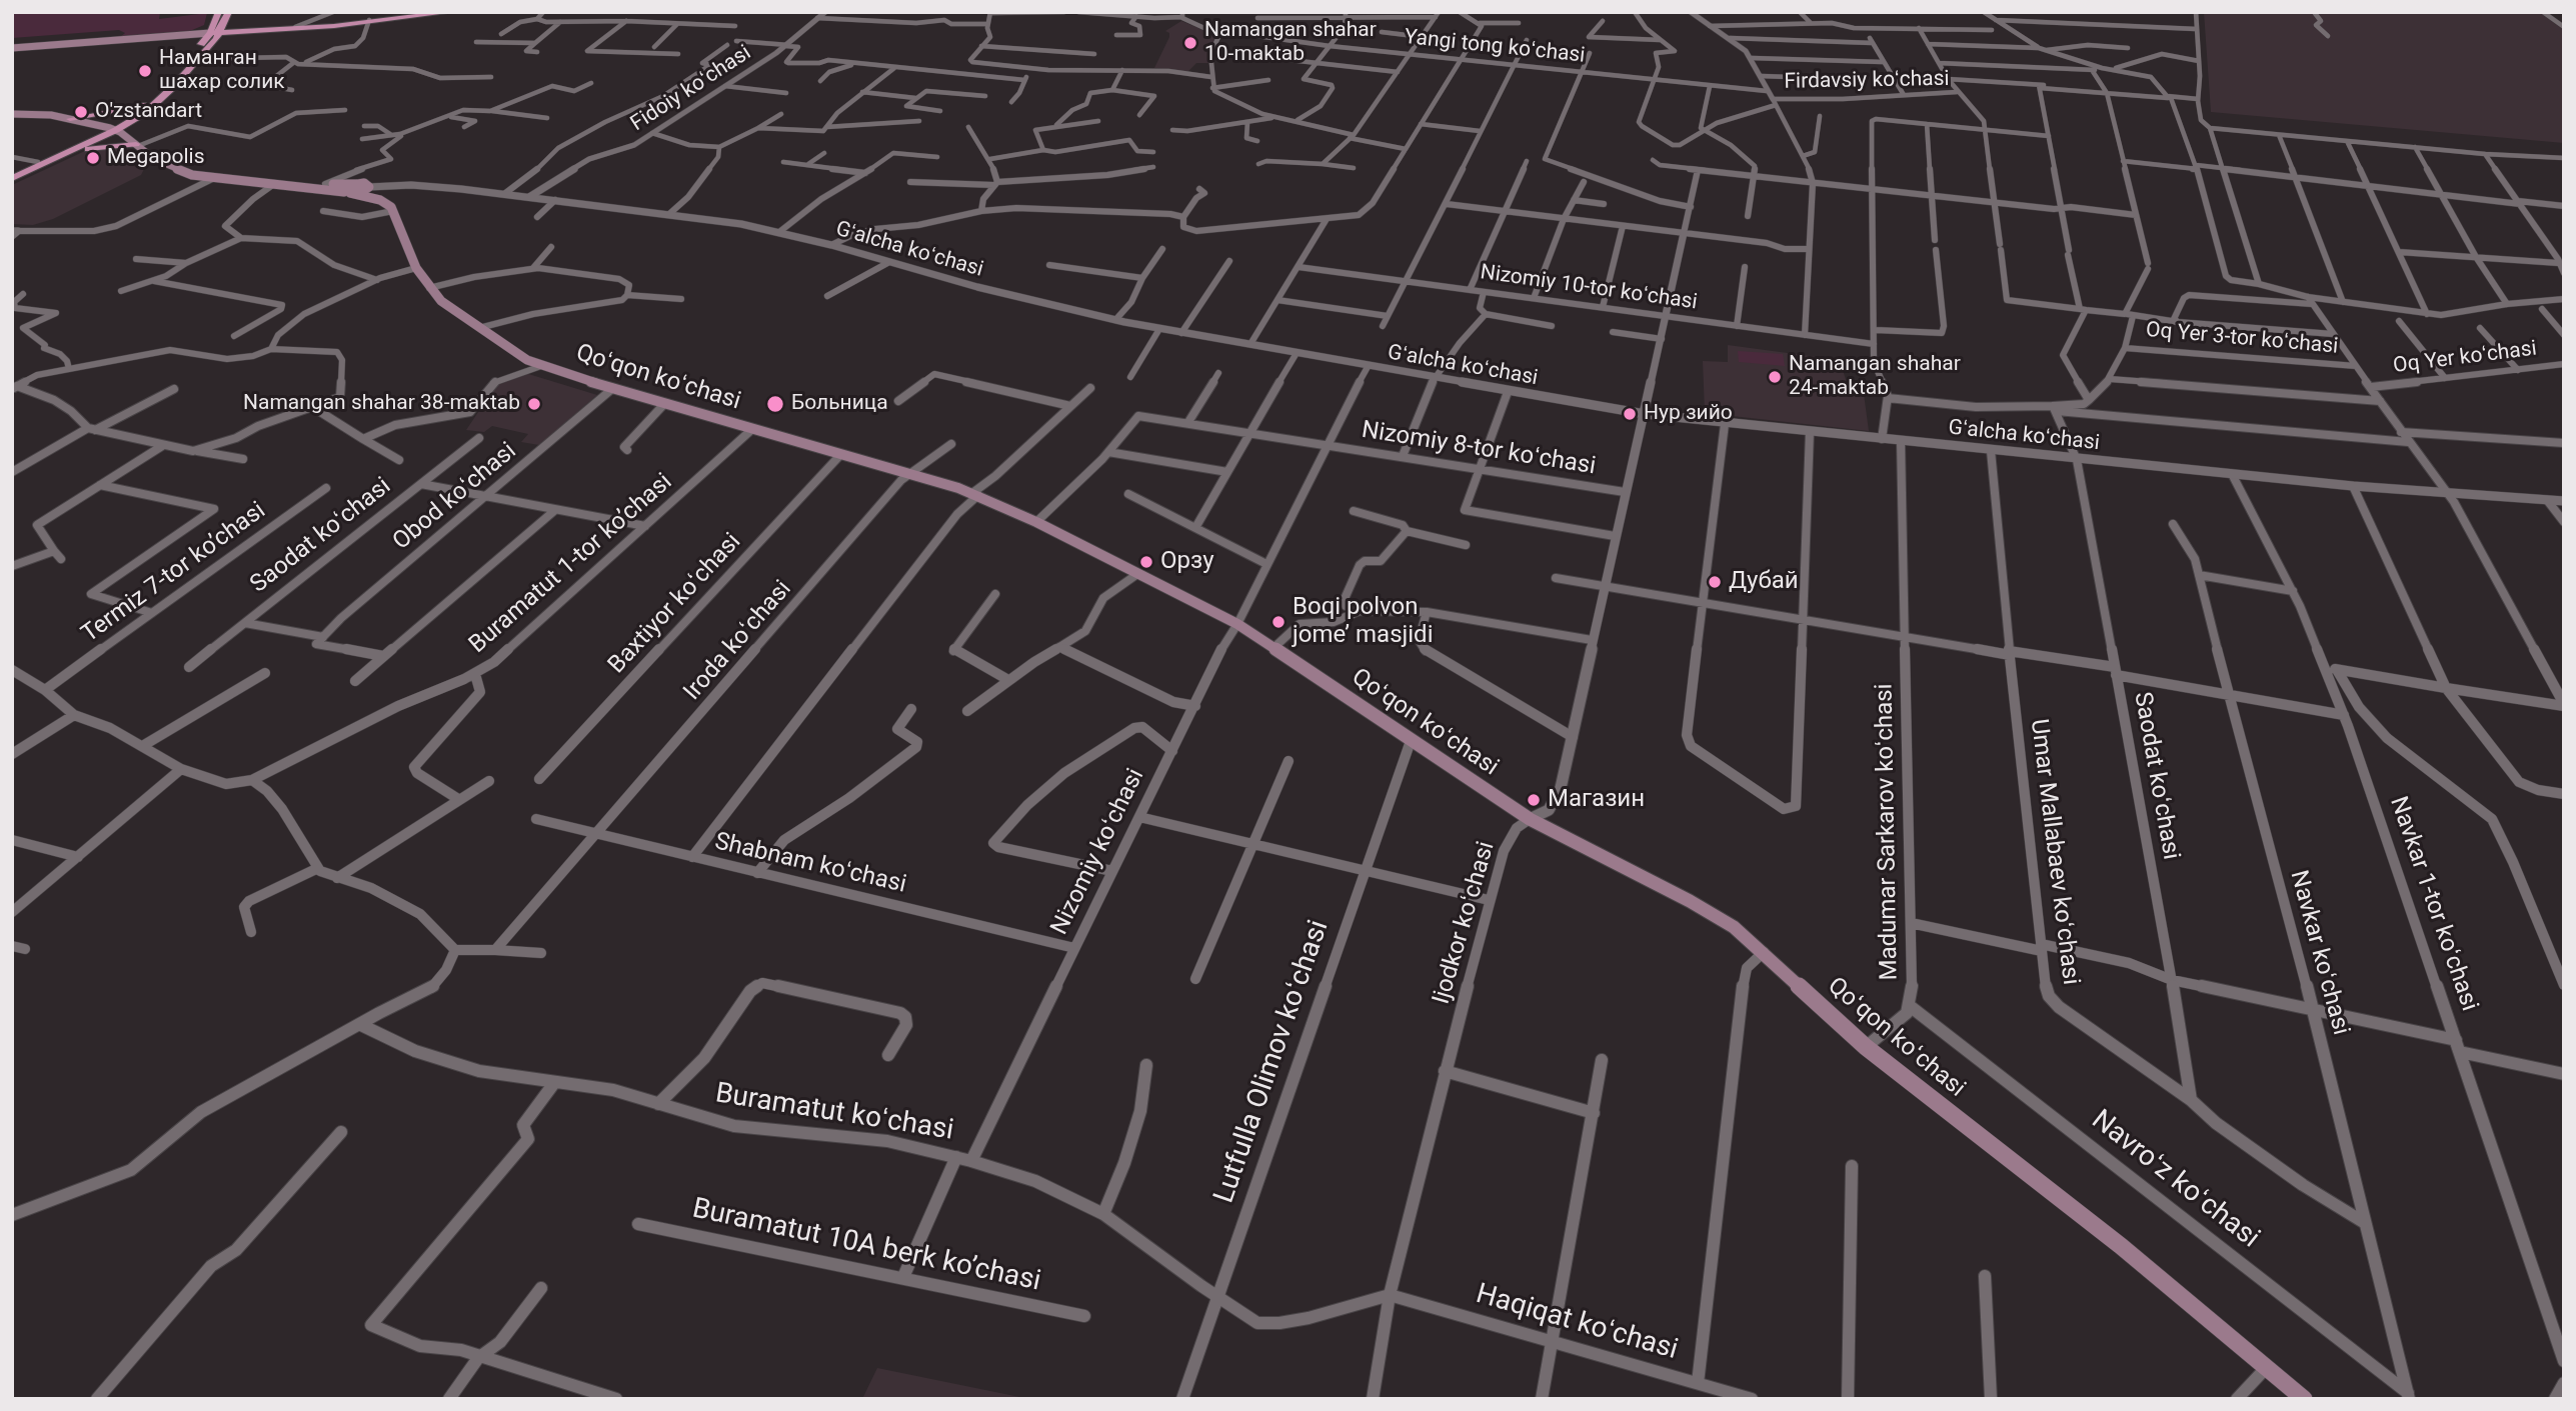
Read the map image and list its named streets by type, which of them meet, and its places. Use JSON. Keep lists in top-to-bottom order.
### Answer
{
  "streets": {
    "main road": ["Qoʻqon koʻchasi"],
    "street": [
      "Yangi tong koʻchasi",
      "Firdavsiy koʻchasi",
      "Fidoiy koʻchasi",
      "Gʻalcha koʻchasi",
      "Nizomiy 10-tor koʻchasi",
      "Oq Yer 3-tor koʻchasi",
      "Oq Yer koʻchasi",
      "Nizomiy 8-tor koʻchasi",
      "Obod koʻchasi",
      "Saodat koʻchasi",
      "Buramatut 1-tor koʼchasi",
      "Termiz 7-tor koʼchasi",
      "Baxtiyor koʻchasi",
      "Iroda koʻchasi",
      "Madumar Sarkarov koʻchasi",
      "Nizomiy koʻchasi",
      "Umar Mallabaev koʻchasi",
      "Shabnam koʻchasi",
      "Navkar 1-tor koʻchasi",
      "Ijodkor koʻchasi",
      "Navkar koʻchasi",
      "Lutfulla Olimov koʻchasi",
      "Buramatut koʻchasi",
      "Navroʻz koʻchasi",
      "Buramatut 10А berk koʼchasi",
      "Haqiqat koʻchasi"
    ]
  },
  "crossings": [
    ["Yangi tong koʻchasi", "Firdavsiy koʻchasi"],
    ["Fidoiy koʻchasi", "Gʻalcha koʻchasi"],
    ["Gʻalcha koʻchasi", "Oq Yer koʻchasi"],
    ["Gʻalcha koʻchasi", "Qoʻqon koʻchasi"],
    ["Gʻalcha koʻchasi", "Saodat koʻchasi"],
    ["Gʻalcha koʻchasi", "Madumar Sarkarov koʻchasi"],
    ["Gʻalcha koʻchasi", "Nizomiy koʻchasi"],
    ["Gʻalcha koʻchasi", "Umar Mallabaev koʻchasi"],
    ["Gʻalcha koʻchasi", "Navkar 1-tor koʻchasi"],
    ["Gʻalcha koʻchasi", "Ijodkor koʻchasi"],
    ["Nizomiy 10-tor koʻchasi", "Ijodkor koʻchasi"],
    ["Oq Yer 3-tor koʻchasi", "Oq Yer koʻchasi"],
    ["Qoʻqon koʻchasi", "Obod koʻchasi"],
    ["Qoʻqon koʻchasi", "Buramatut 1-tor koʼchasi"],
    ["Qoʻqon koʻchasi", "Baxtiyor koʻchasi"],
    ["Qoʻqon koʻchasi", "Iroda koʻchasi"],
    ["Qoʻqon koʻchasi", "Madumar Sarkarov koʻchasi"],
    ["Qoʻqon koʻchasi", "Nizomiy koʻchasi"],
    ["Qoʻqon koʻchasi", "Ijodkor koʻchasi"],
    ["Qoʻqon koʻchasi", "Lutfulla Olimov koʻchasi"],
    ["Nizomiy 8-tor koʻchasi", "Nizomiy koʻchasi"],
    ["Nizomiy 8-tor koʻchasi", "Ijodkor koʻchasi"],
    ["Saodat koʻchasi", "Umar Mallabaev koʻchasi"],
    ["Iroda koʻchasi", "Shabnam koʻchasi"],
    ["Madumar Sarkarov koʻchasi", "Navroʻz koʻchasi"],
    ["Nizomiy koʻchasi", "Shabnam koʻchasi"],
    ["Nizomiy koʻchasi", "Buramatut koʻchasi"],
    ["Umar Mallabaev koʻchasi", "Navkar koʻchasi"],
    ["Ijodkor koʻchasi", "Buramatut koʻchasi"],
    ["Ijodkor koʻchasi", "Haqiqat koʻchasi"],
    ["Navkar koʻchasi", "Navroʻz koʻchasi"],
    ["Lutfulla Olimov koʻchasi", "Buramatut koʻchasi"],
    ["Buramatut koʻchasi", "Haqiqat koʻchasi"]
  ],
  "places": [
    "Namangan shahar 10-maktab",
    "Наманган шахар солик",
    "O'zstandart",
    "Megapolis",
    "Namangan shahar 24-maktab",
    "Namangan shahar 38-maktab",
    "Больница",
    "Нур зийо",
    "Орзу",
    "Дубай",
    "Boqi polvon jome’ masjidi",
    "Магазин"
  ]
}
